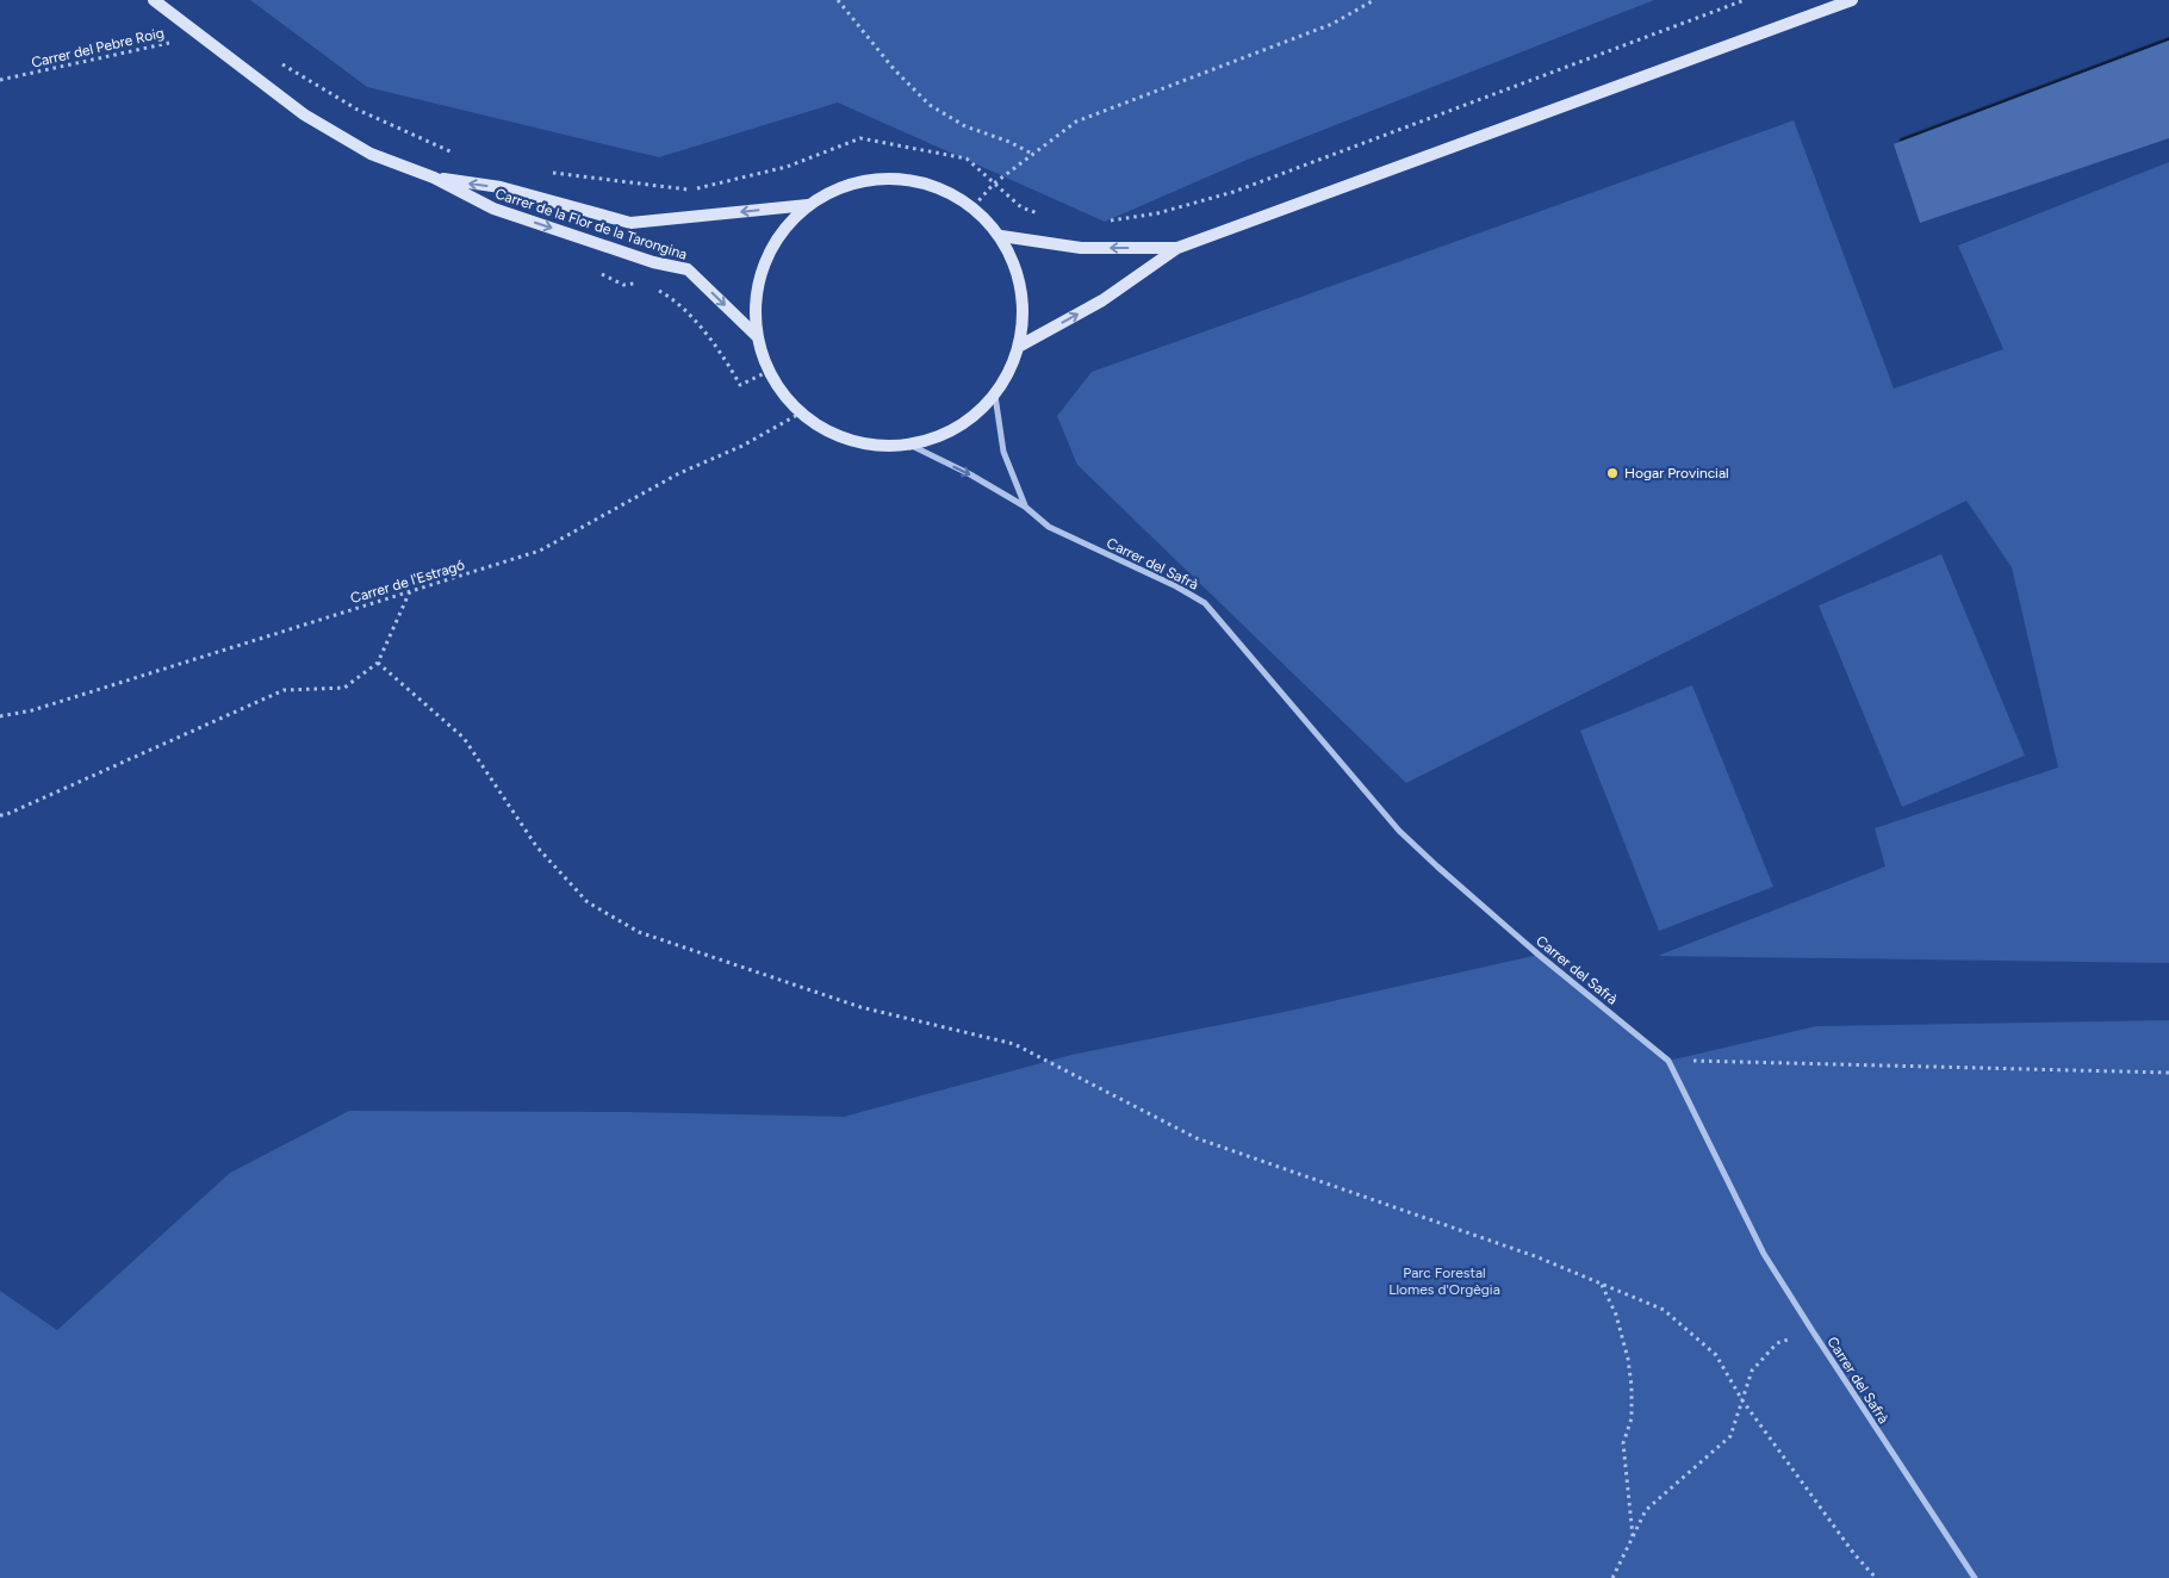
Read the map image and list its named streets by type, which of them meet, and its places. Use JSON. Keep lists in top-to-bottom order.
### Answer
{
  "streets": {
    "main road": ["Carrer de la Flor de la Tarongina"],
    "street": ["Carrer del Safrà"],
    "path": ["Carrer del Pebre Roig", "Carrer de l'Estragó"]
  },
  "crossings": [
    ["Carrer del Pebre Roig", "Carrer de la Flor de la Tarongina"]
  ],
  "parks": ["Parc Forestal Llomes d'Orgègia"],
  "places": ["Hogar Provincial"]
}
